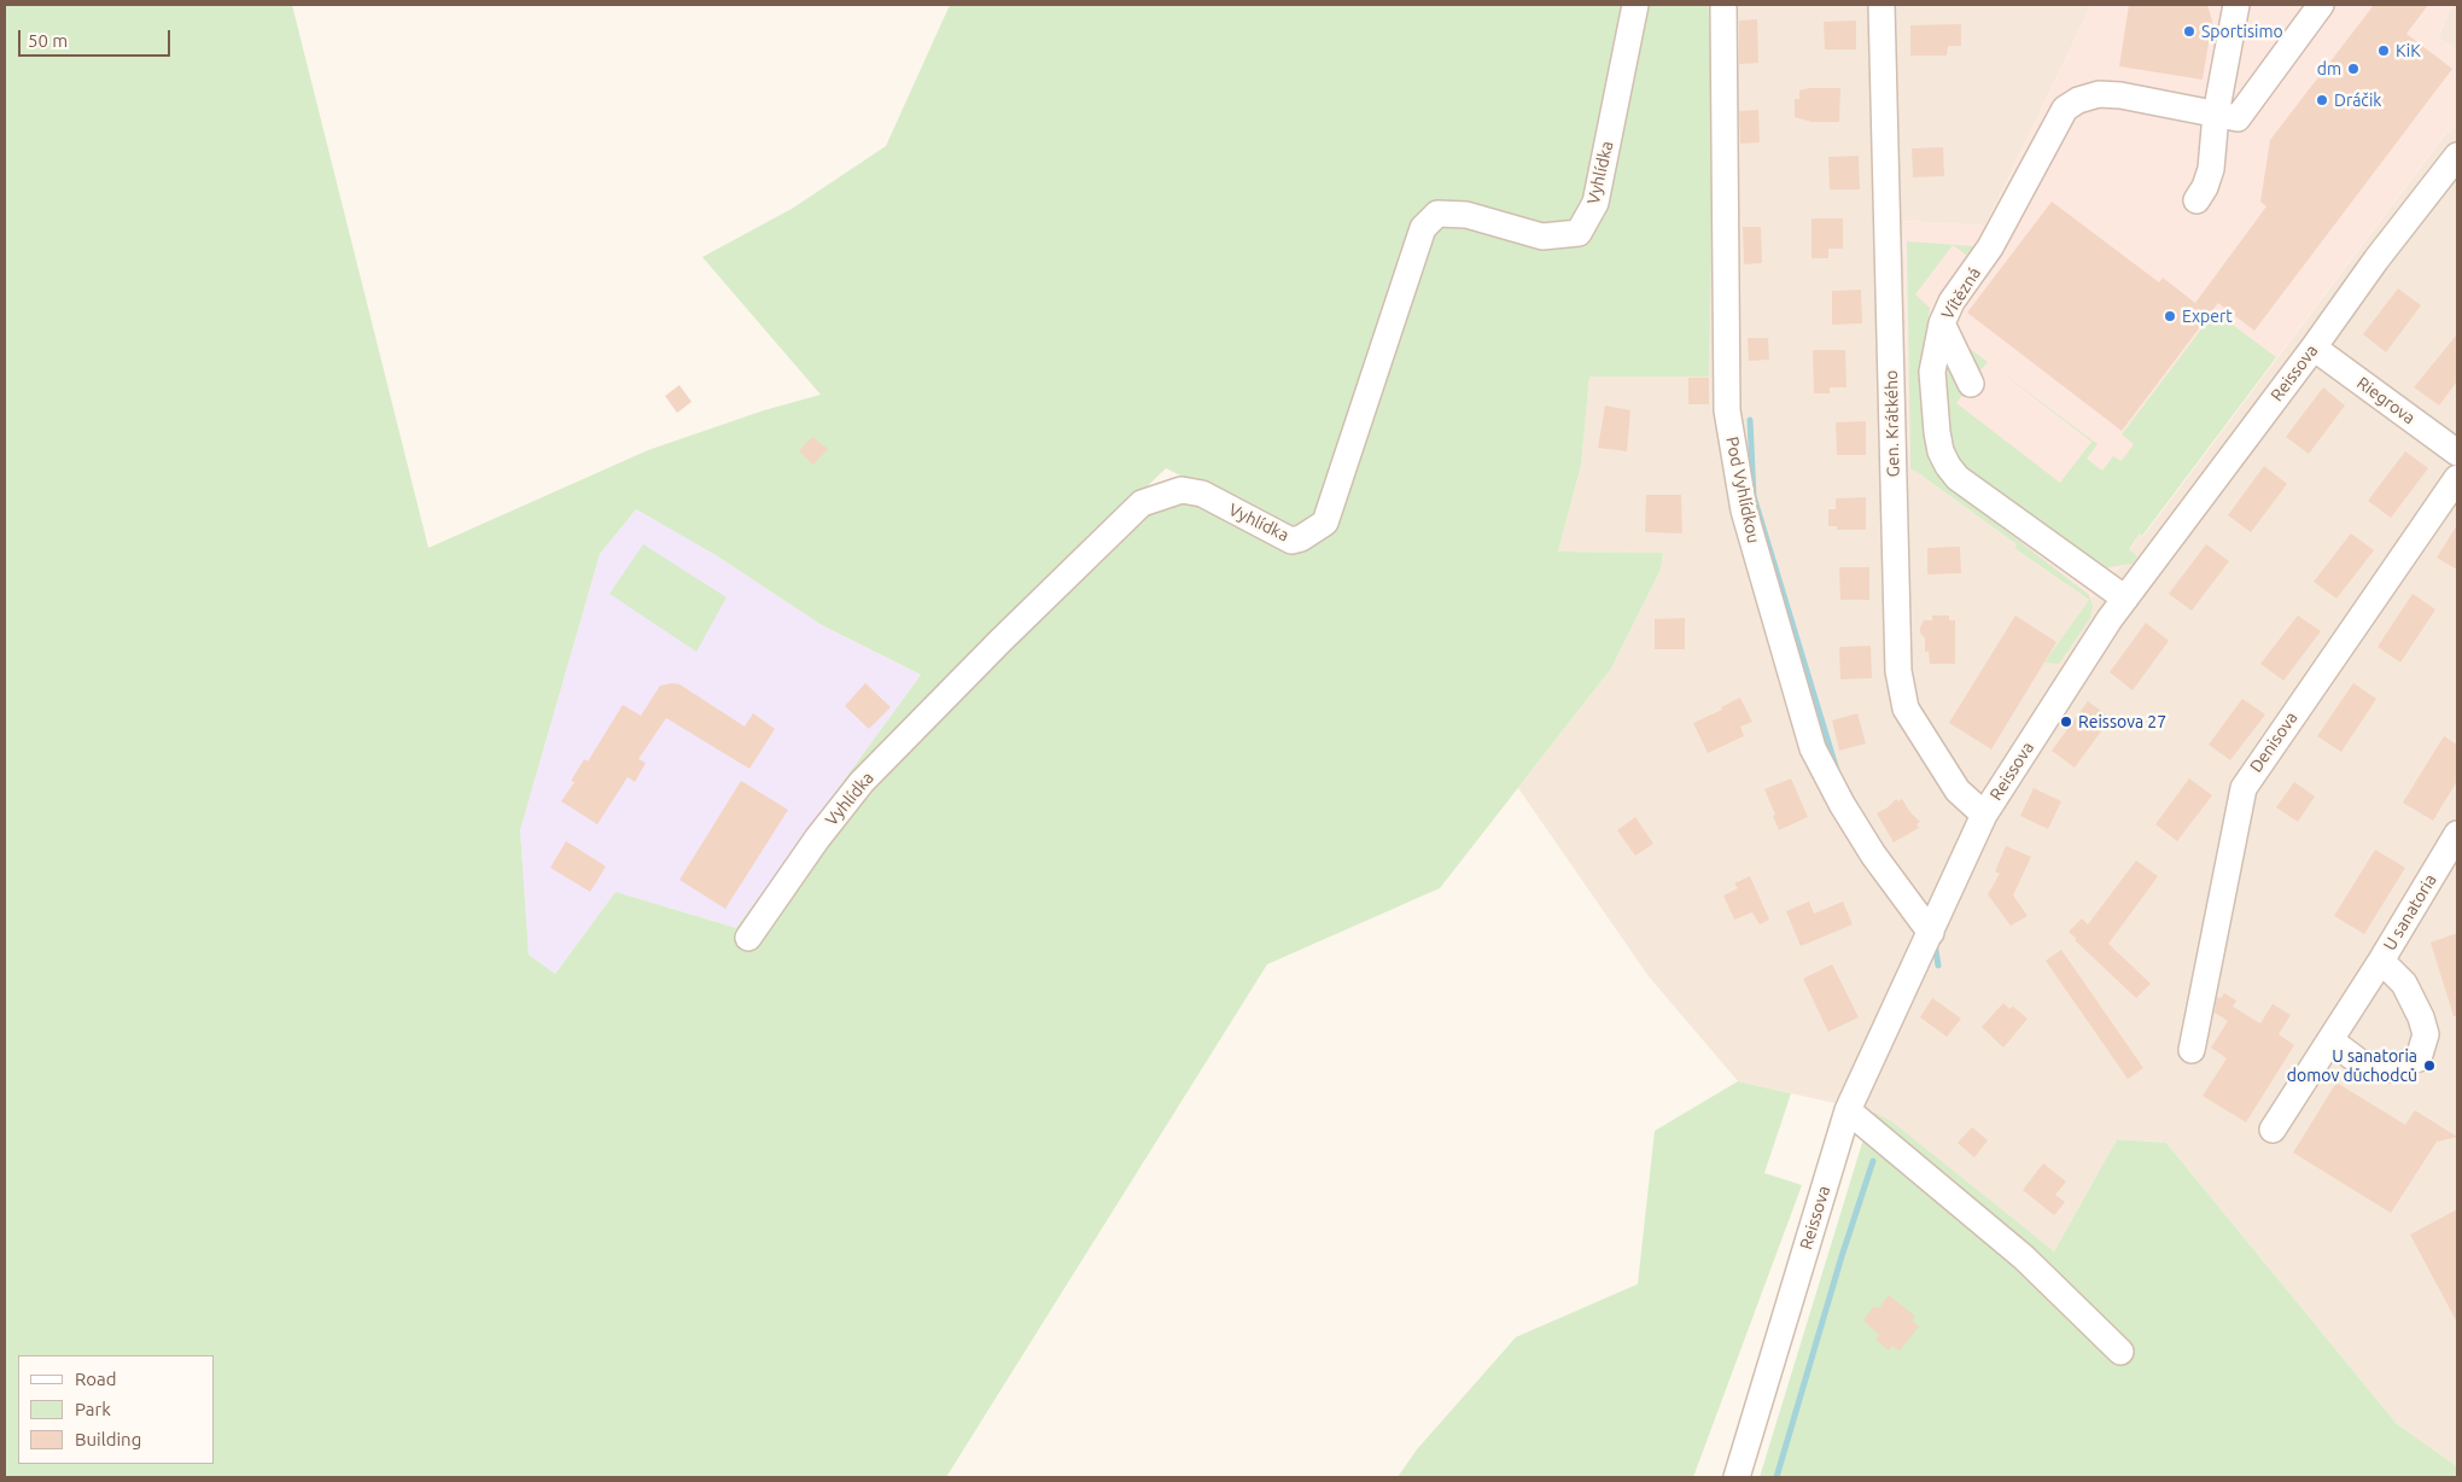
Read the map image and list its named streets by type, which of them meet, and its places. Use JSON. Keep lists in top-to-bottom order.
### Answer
{
  "streets": {
    "street": [
      "Vyhlídka",
      "Vítězná",
      "Reissova",
      "Riegrova",
      "Gen. Krátkého",
      "Pod Vyhlídkou",
      "Denisova",
      "U sanatoria"
    ]
  },
  "crossings": [
    ["Vítězná", "Reissova"],
    ["Reissova", "Riegrova"],
    ["Reissova", "Gen. Krátkého"],
    ["Reissova", "Pod Vyhlídkou"]
  ],
  "places": [
    "Sportisimo",
    "KiK",
    "dm",
    "Dráčik",
    "Expert",
    "Reissova 27",
    "U sanatoria domov důchodců"
  ],
  "legend": ["Road", "Park", "Building"],
  "scale_bar": "50 m"
}
